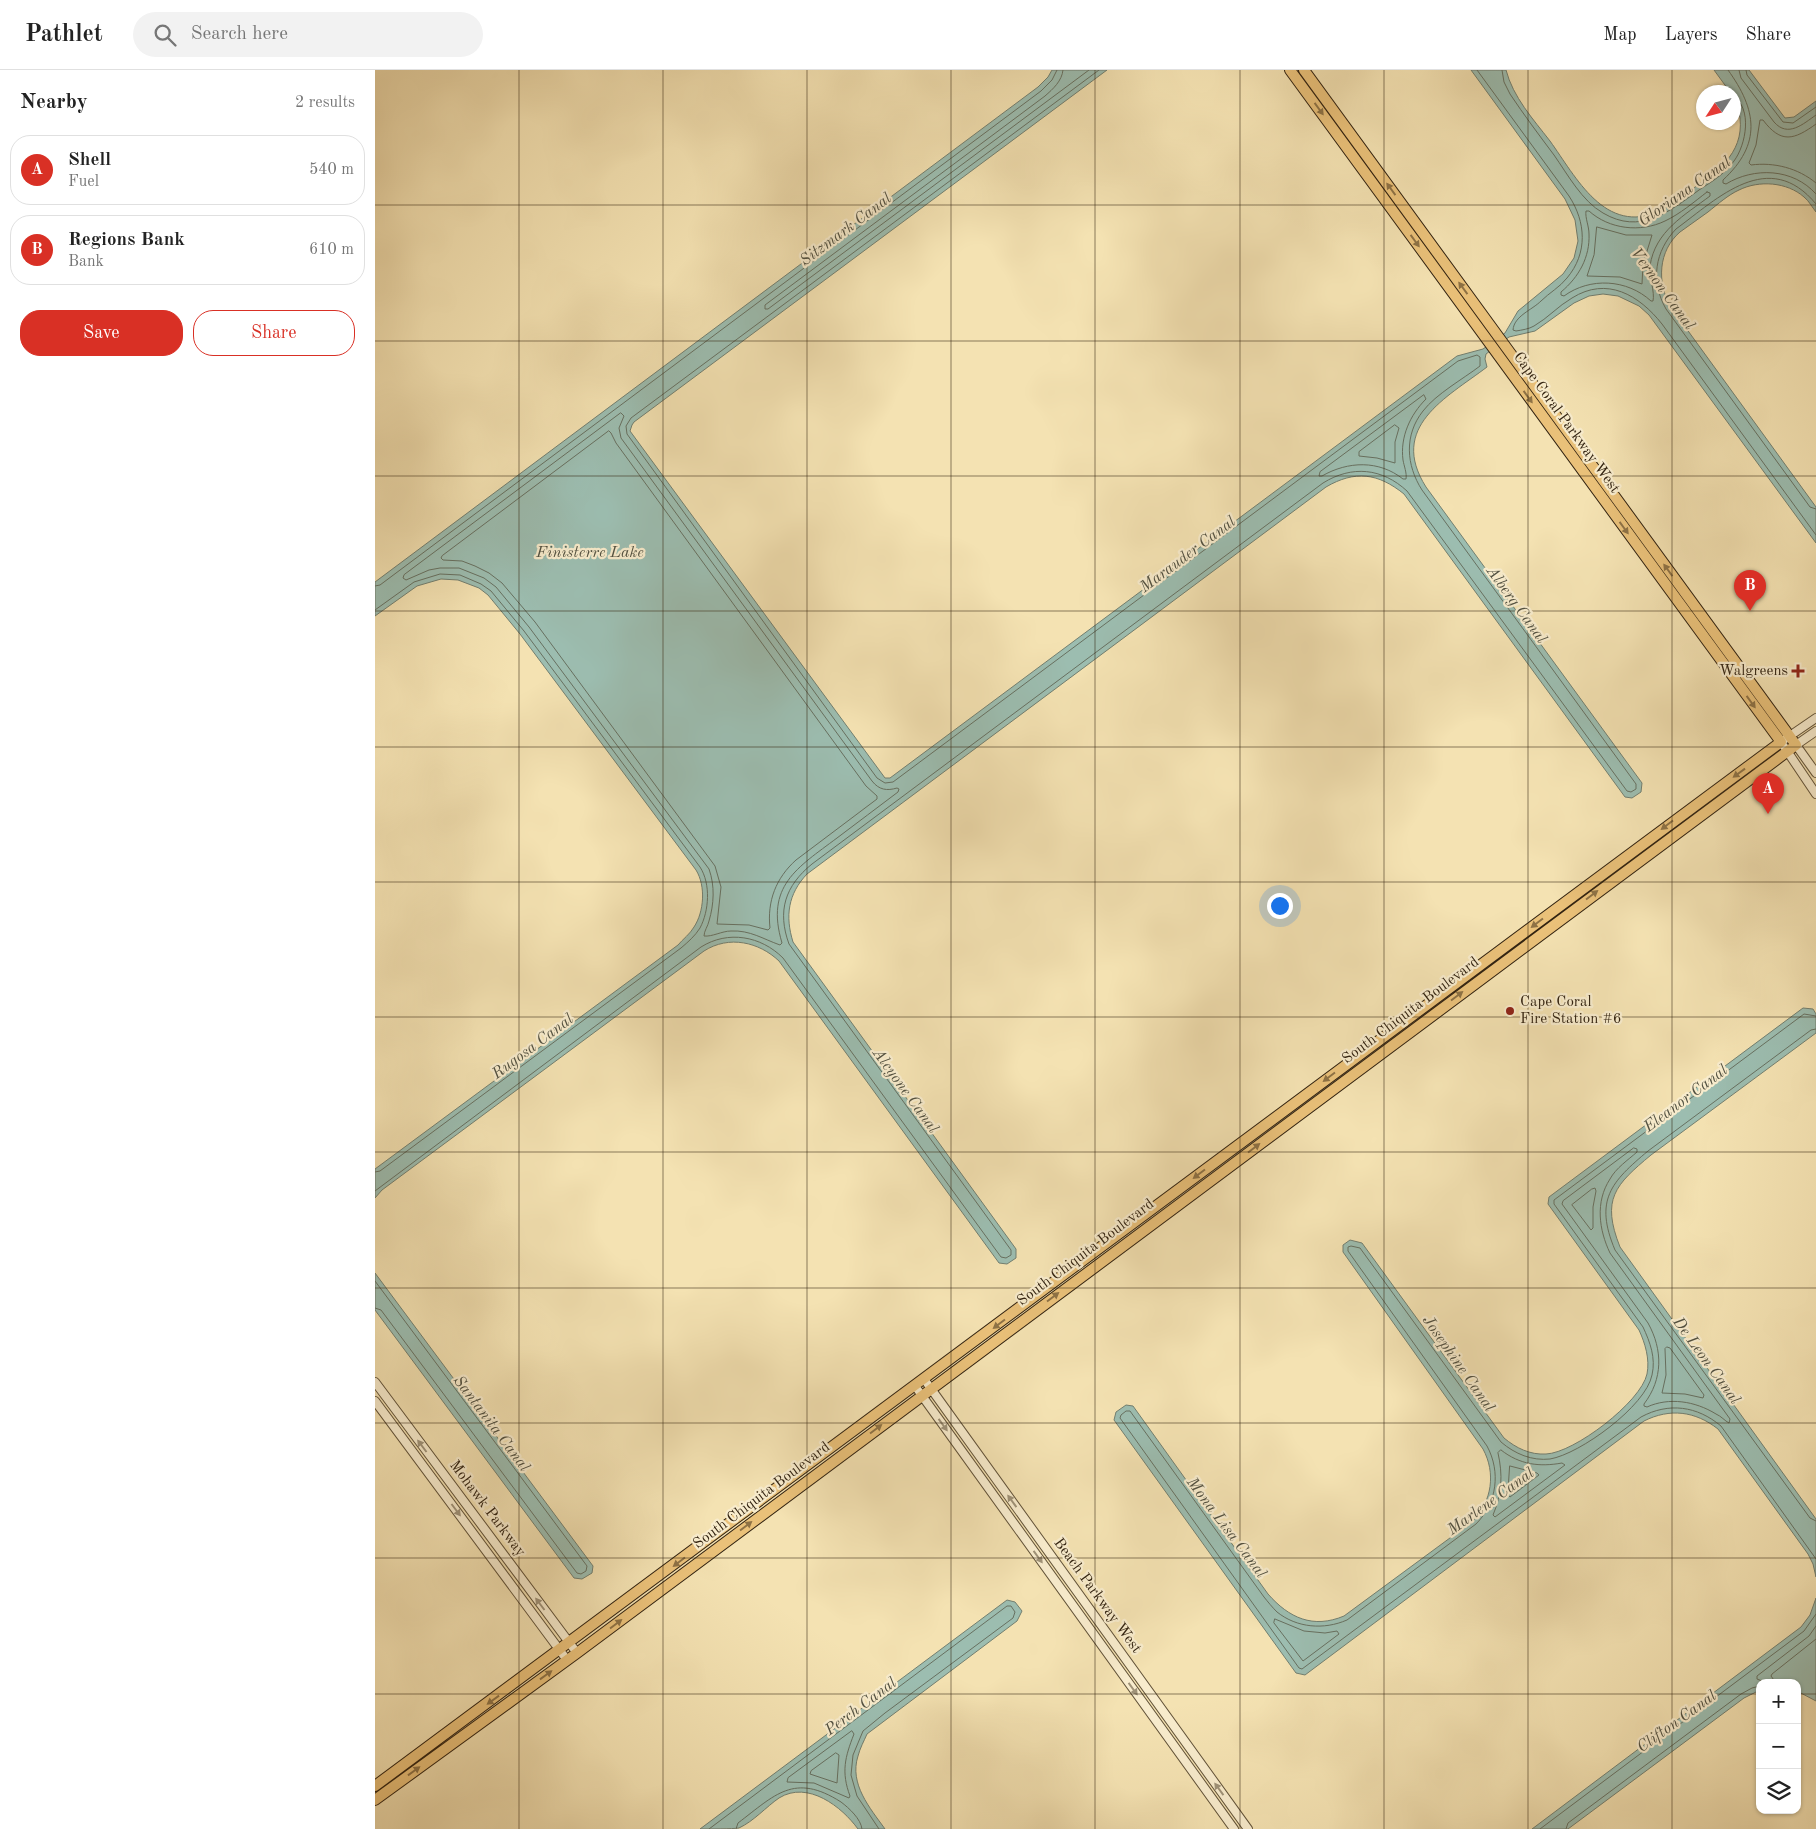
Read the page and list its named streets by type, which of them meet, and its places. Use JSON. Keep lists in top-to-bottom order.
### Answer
{
  "streets": {
    "main road": ["Cape Coral Parkway West", "South Chiquita Boulevard"],
    "street": ["Mohawk Parkway", "Beach Parkway West"]
  },
  "crossings": [
    ["Cape Coral Parkway West", "South Chiquita Boulevard"],
    ["South Chiquita Boulevard", "Mohawk Parkway"],
    ["South Chiquita Boulevard", "Beach Parkway West"]
  ],
  "water": [
    "Gloriana Canal",
    "Sitzmark Canal",
    "Vernon Canal",
    "Finisterre Lake",
    "Marauder Canal",
    "Alberg Canal",
    "Rugosa Canal",
    "Alcyone Canal",
    "Eleanor Canal",
    "De Leon Canal",
    "Josephine Canal",
    "Santanita Canal",
    "Marlene Canal",
    "Mona Lisa Canal",
    "Perch Canal",
    "Clifton Canal"
  ],
  "places": {
    "health": ["Walgreens"],
    "other": ["Cape Coral Fire Station #6"]
  },
  "north": "bottom left",
  "page": {
    "header": "Pathlet",
    "search": "Search here",
    "nav": ["Map", "Layers", "Share"],
    "heading": ["Nearby", "2 results"],
    "list": [
      {
        "mark": "A",
        "name": "Shell",
        "note": "Fuel",
        "value": "540 m"
      },
      {
        "mark": "B",
        "name": "Regions Bank",
        "note": "Bank",
        "value": "610 m"
      }
    ],
    "buttons": ["Save", "Share"],
    "pins": ["B", "A"],
    "map_buttons": ["+", "−"]
  }
}
